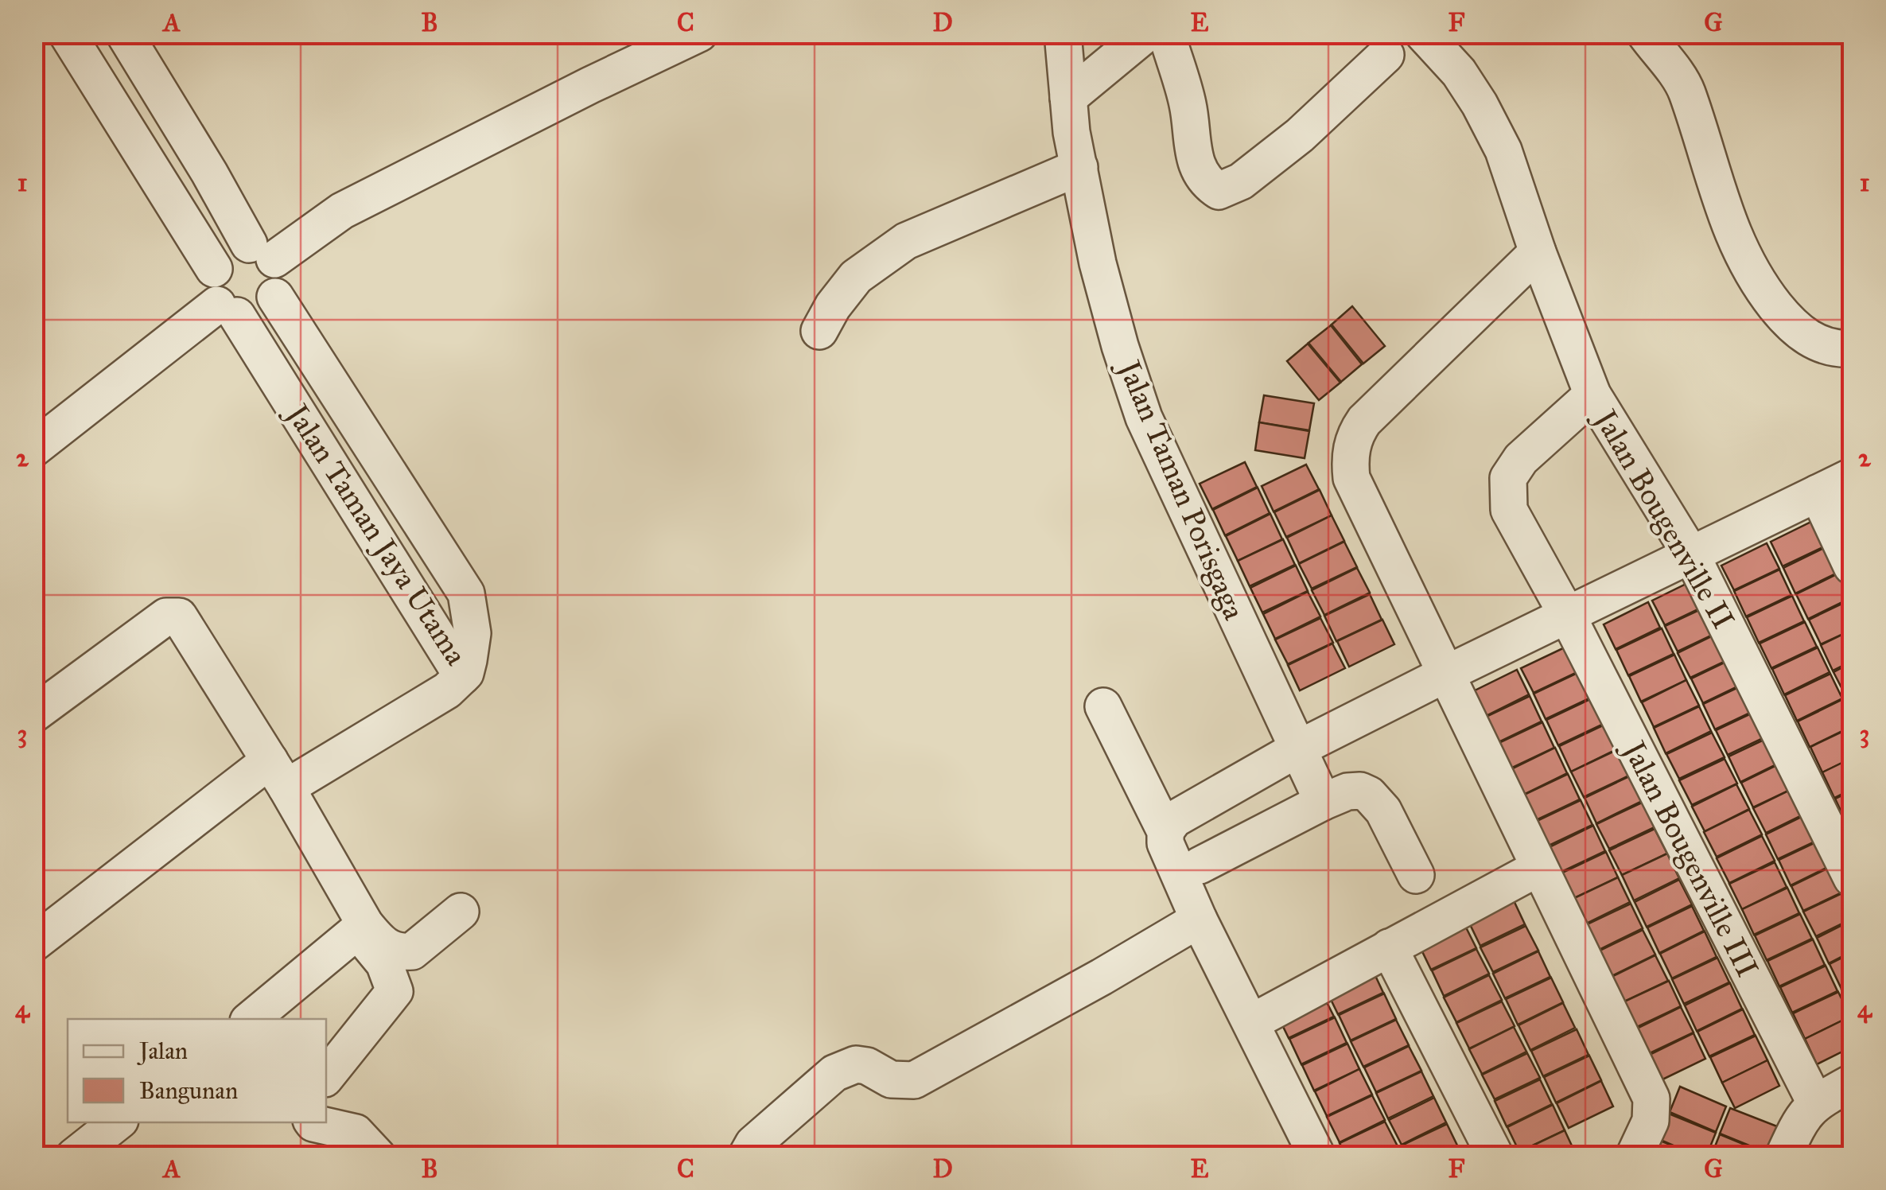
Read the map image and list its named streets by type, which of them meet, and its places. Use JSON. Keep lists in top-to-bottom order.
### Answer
{
  "streets": {
    "street": [
      "Jalan Taman Porisgaga",
      "Jalan Bougenville II",
      "Jalan Taman Jaya Utama",
      "Jalan Bougenville III"
    ]
  },
  "crossings": [
    ["Jalan Bougenville II", "Jalan Bougenville III"]
  ],
  "legend": ["Jalan", "Bangunan"],
  "grid": {
    "columns": [
      "A",
      "B",
      "C",
      "D",
      "E",
      "F",
      "G"
    ],
    "rows": [
      "1",
      "2",
      "3",
      "4"
    ]
  }
}
